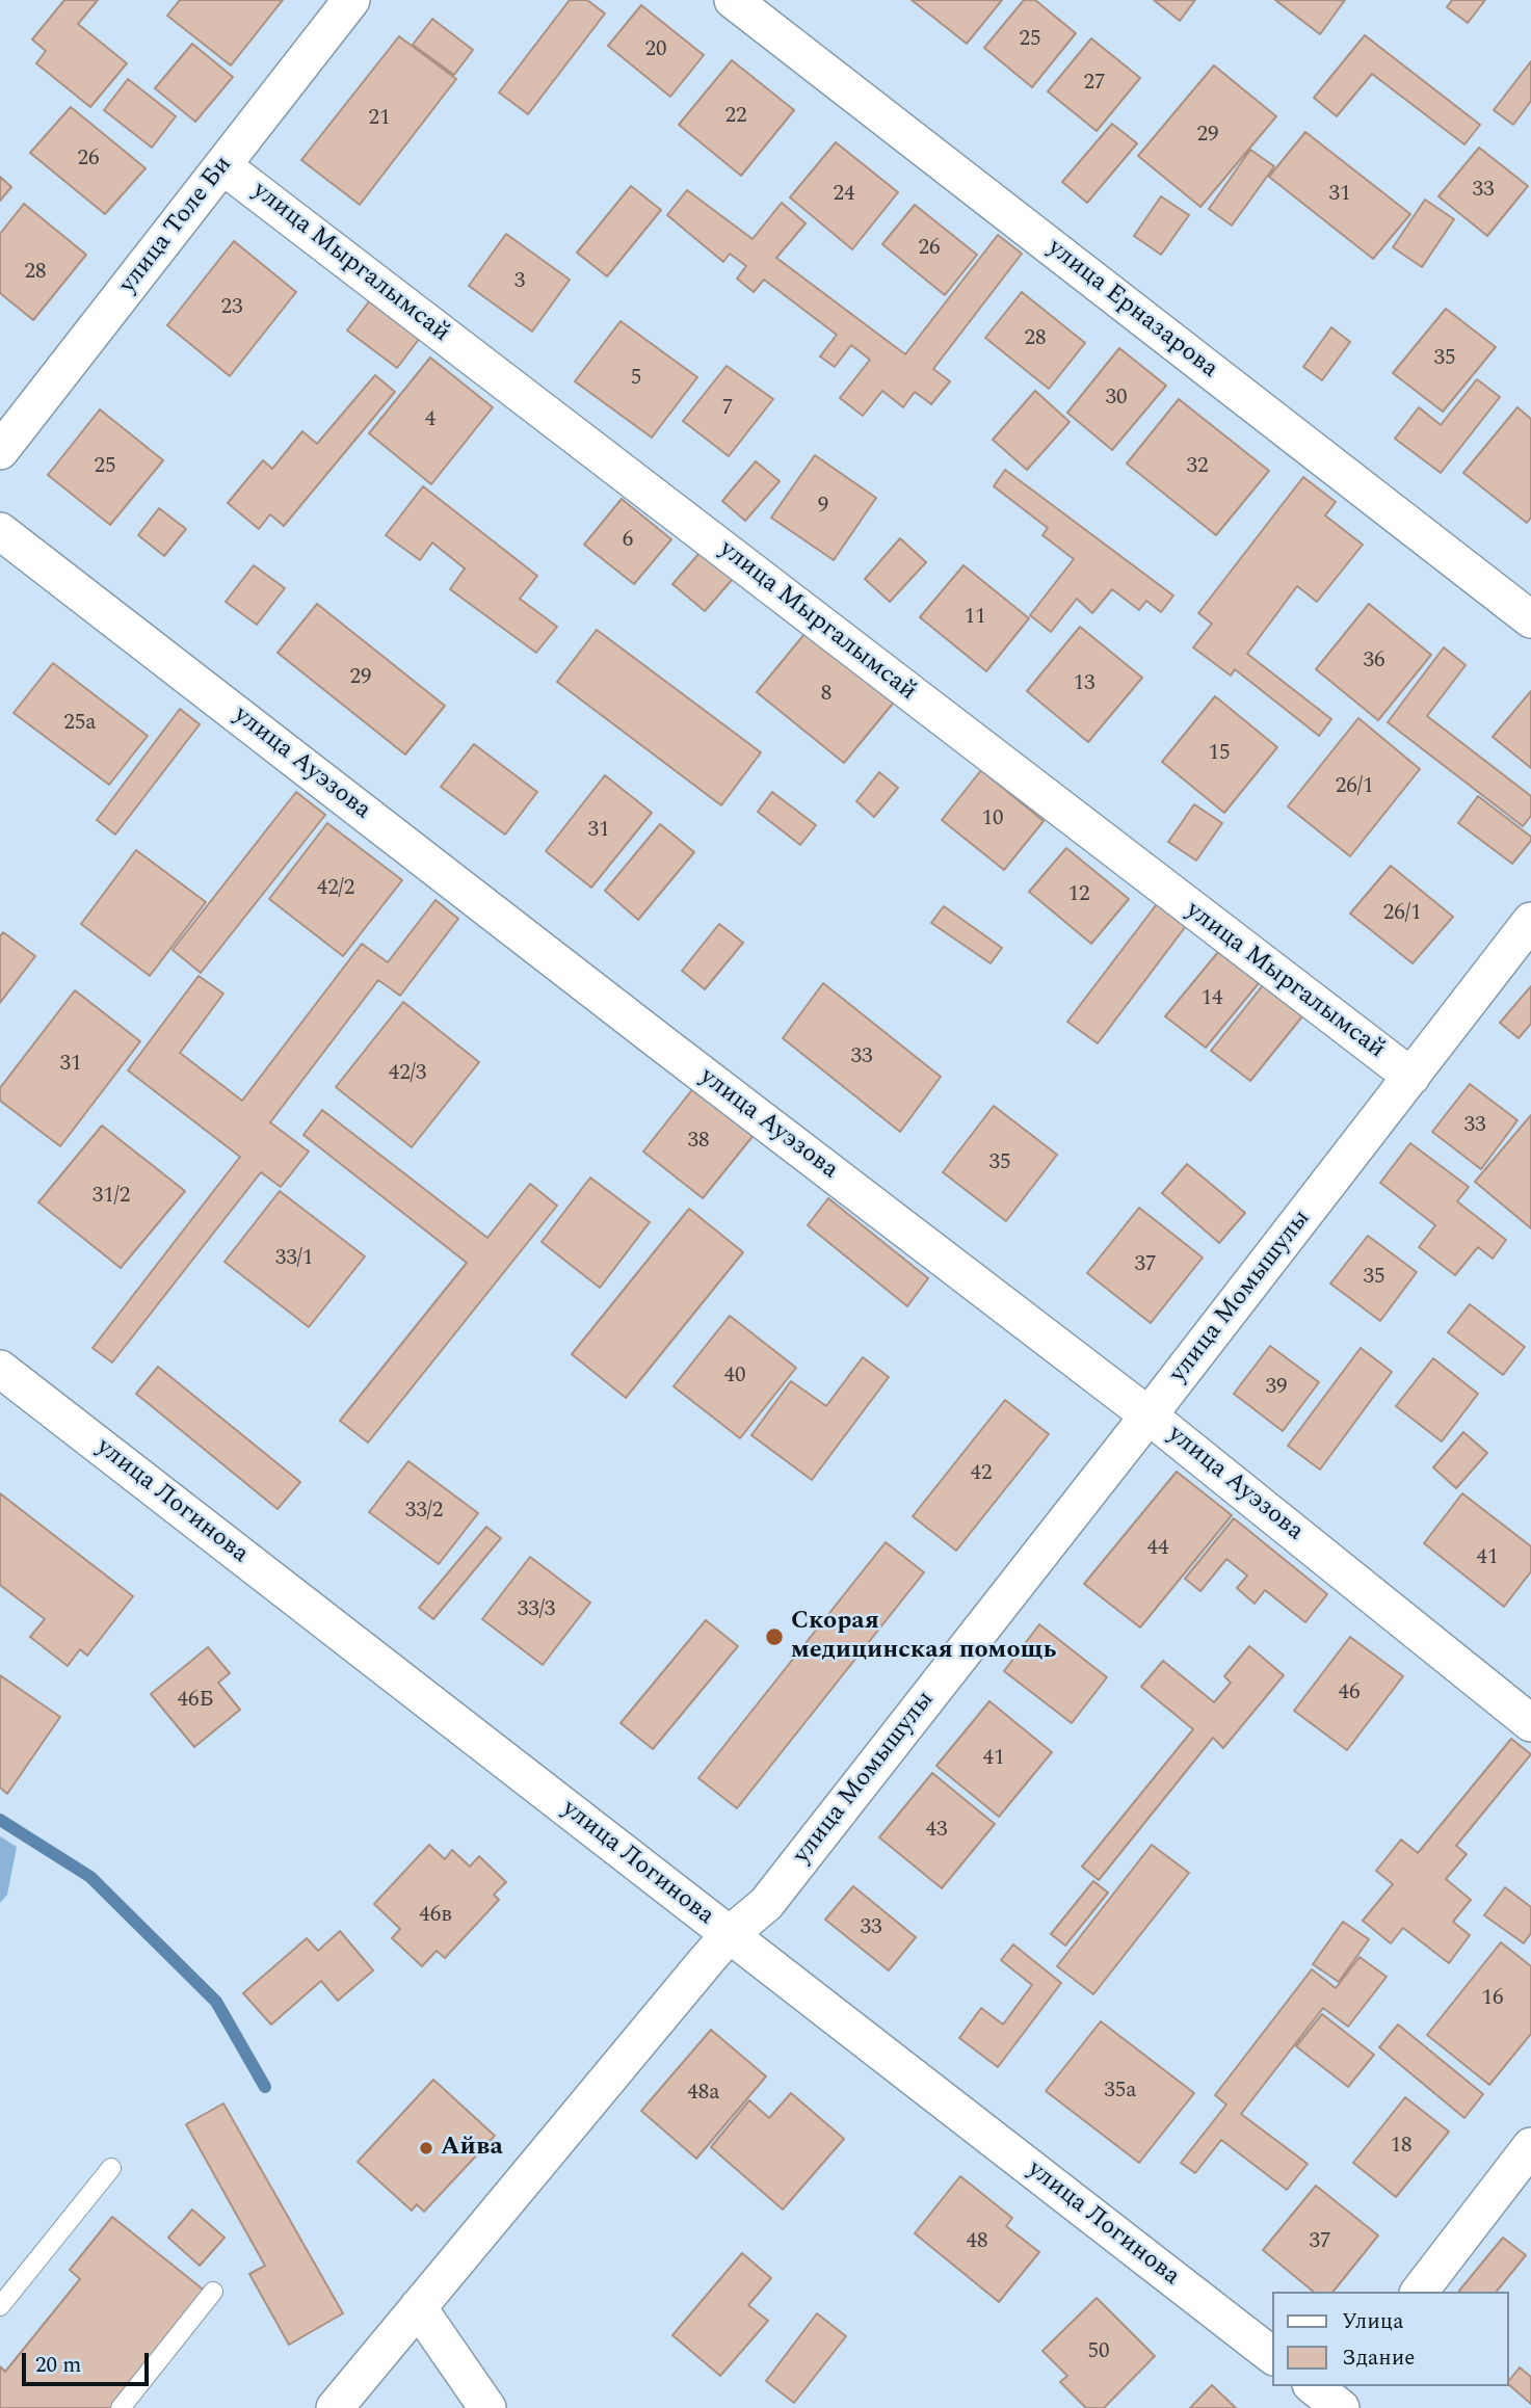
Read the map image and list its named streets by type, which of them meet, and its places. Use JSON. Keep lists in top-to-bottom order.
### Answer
{
  "streets": {
    "street": [
      "улица Толе Би",
      "улица Мыргалымсай",
      "улица Ерназарова",
      "улица Ауэзова",
      "улица Момышулы",
      "улица Логинова"
    ]
  },
  "crossings": [
    ["улица Толе Би", "улица Мыргалымсай"],
    ["улица Мыргалымсай", "улица Момышулы"],
    ["улица Ауэзова", "улица Момышулы"],
    ["улица Момышулы", "улица Логинова"]
  ],
  "places": ["Скорая медицинская помощь", "Айва"],
  "house_numbers": [
    "25",
    "20",
    "27",
    "22",
    "21",
    "29",
    "26",
    "33",
    "24",
    "31",
    "26",
    "28",
    "3",
    "23",
    "28",
    "35",
    "5",
    "30",
    "7",
    "4",
    "25",
    "32",
    "9",
    "6",
    "11",
    "36",
    "29",
    "13",
    "8",
    "25а",
    "15",
    "26/1",
    "10",
    "31",
    "42/2",
    "12",
    "26/1",
    "14",
    "33",
    "31",
    "42/3",
    "33",
    "38",
    "35",
    "31/2",
    "33/1",
    "37",
    "35",
    "40",
    "39",
    "42",
    "33/2",
    "44",
    "41",
    "33/3",
    "46",
    "46Б",
    "41",
    "43",
    "46в",
    "33",
    "16",
    "35а",
    "48а",
    "18",
    "48",
    "37",
    "50"
  ],
  "legend": ["Улица", "Здание"],
  "scale_bar": "20 m"
}
